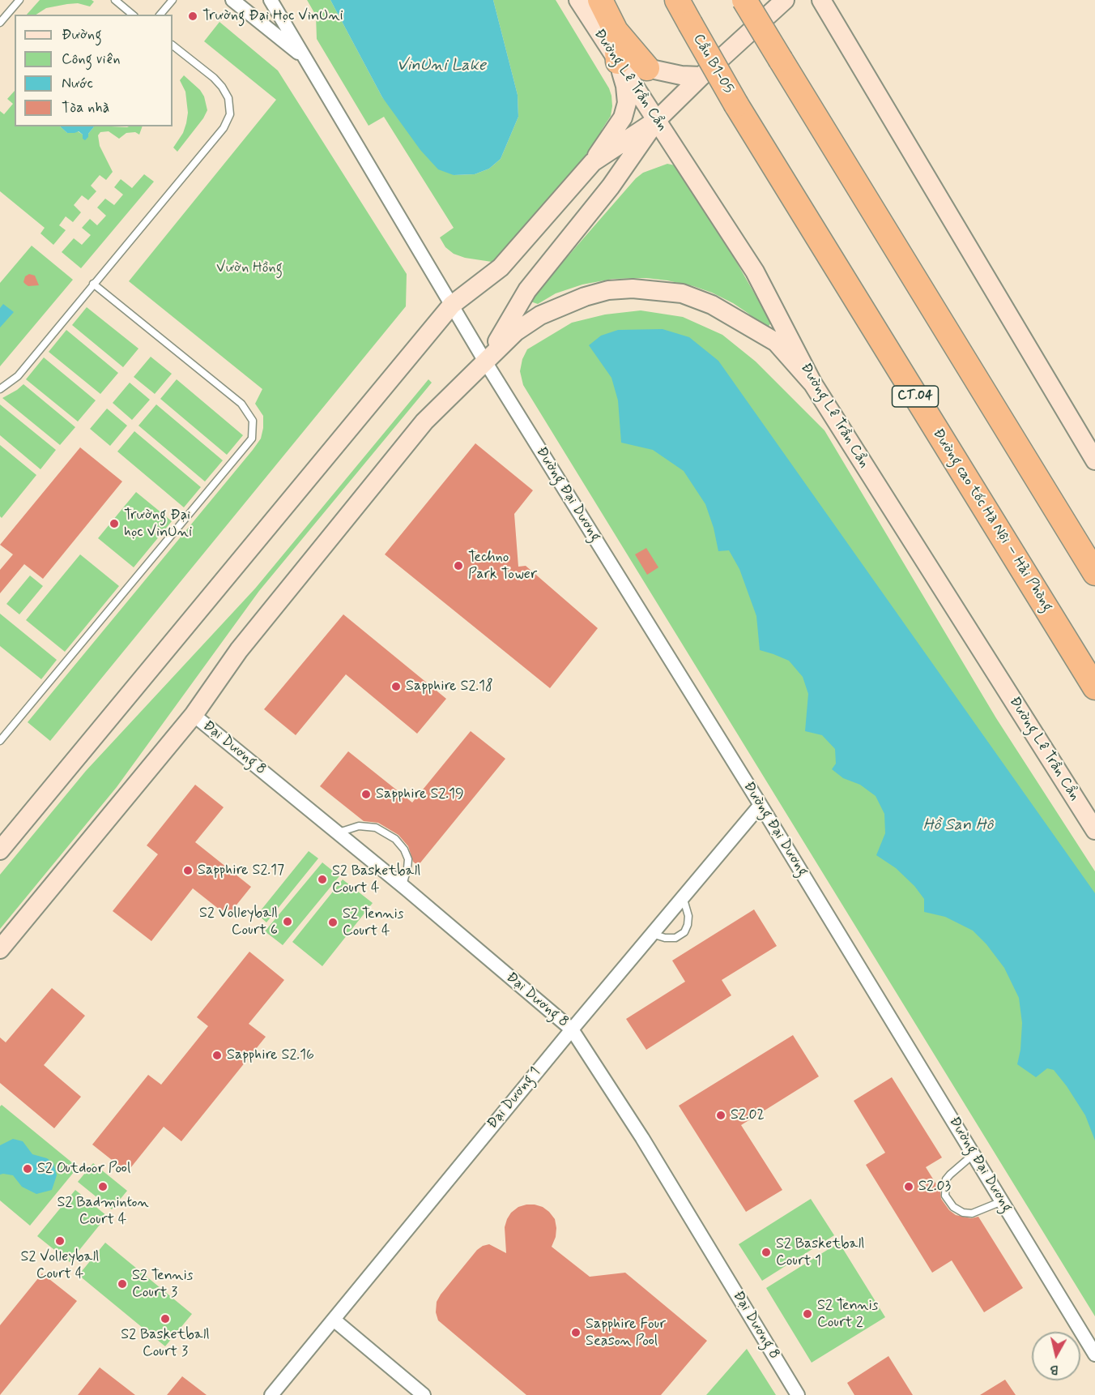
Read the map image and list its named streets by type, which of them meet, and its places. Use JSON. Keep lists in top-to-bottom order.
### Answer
{
  "streets": {
    "highway": ["Cầu B1-05", "CT.04", "Đường cao tốc Hà Nội – Hải Phòng"],
    "main road": ["Đường Lê Trần Cẩn"],
    "street": ["Đường Đại Dương", "Đại Dương 8", "Đại Dương 1"]
  },
  "crossings": [
    ["Cầu B1-05", "Đường cao tốc Hà Nội – Hải Phòng"],
    ["Đường Đại Dương", "Đại Dương 1"],
    ["Đại Dương 8", "Đại Dương 1"]
  ],
  "water": ["VinUni Lake", "Hồ San Hô"],
  "parks": ["Vườn Hồng"],
  "places": [
    "Trường Đại Học VinUni",
    "Trường Đại học VinUni",
    "Techno Park Tower",
    "Sapphire S2.18",
    "Sapphire S2.19",
    "Sapphire S2.17",
    "S2 Basketball Court 4",
    "S2 Volleyball Court 6",
    "S2 Tennis Court 4",
    "Sapphire S2.16",
    "S2.02",
    "S2 Outdoor Pool",
    "S2 Badminton Court 4",
    "S2.03",
    "S2 Volleyball Court 4",
    "S2 Basketball Court 1",
    "S2 Tennis Court 3",
    "S2 Tennis Court 2",
    "S2 Basketball Court 3",
    "Sapphire Four Season Pool"
  ],
  "legend": [
    "Đường",
    "Công viên",
    "Nước",
    "Tòa nhà"
  ],
  "north": "bottom"
}
